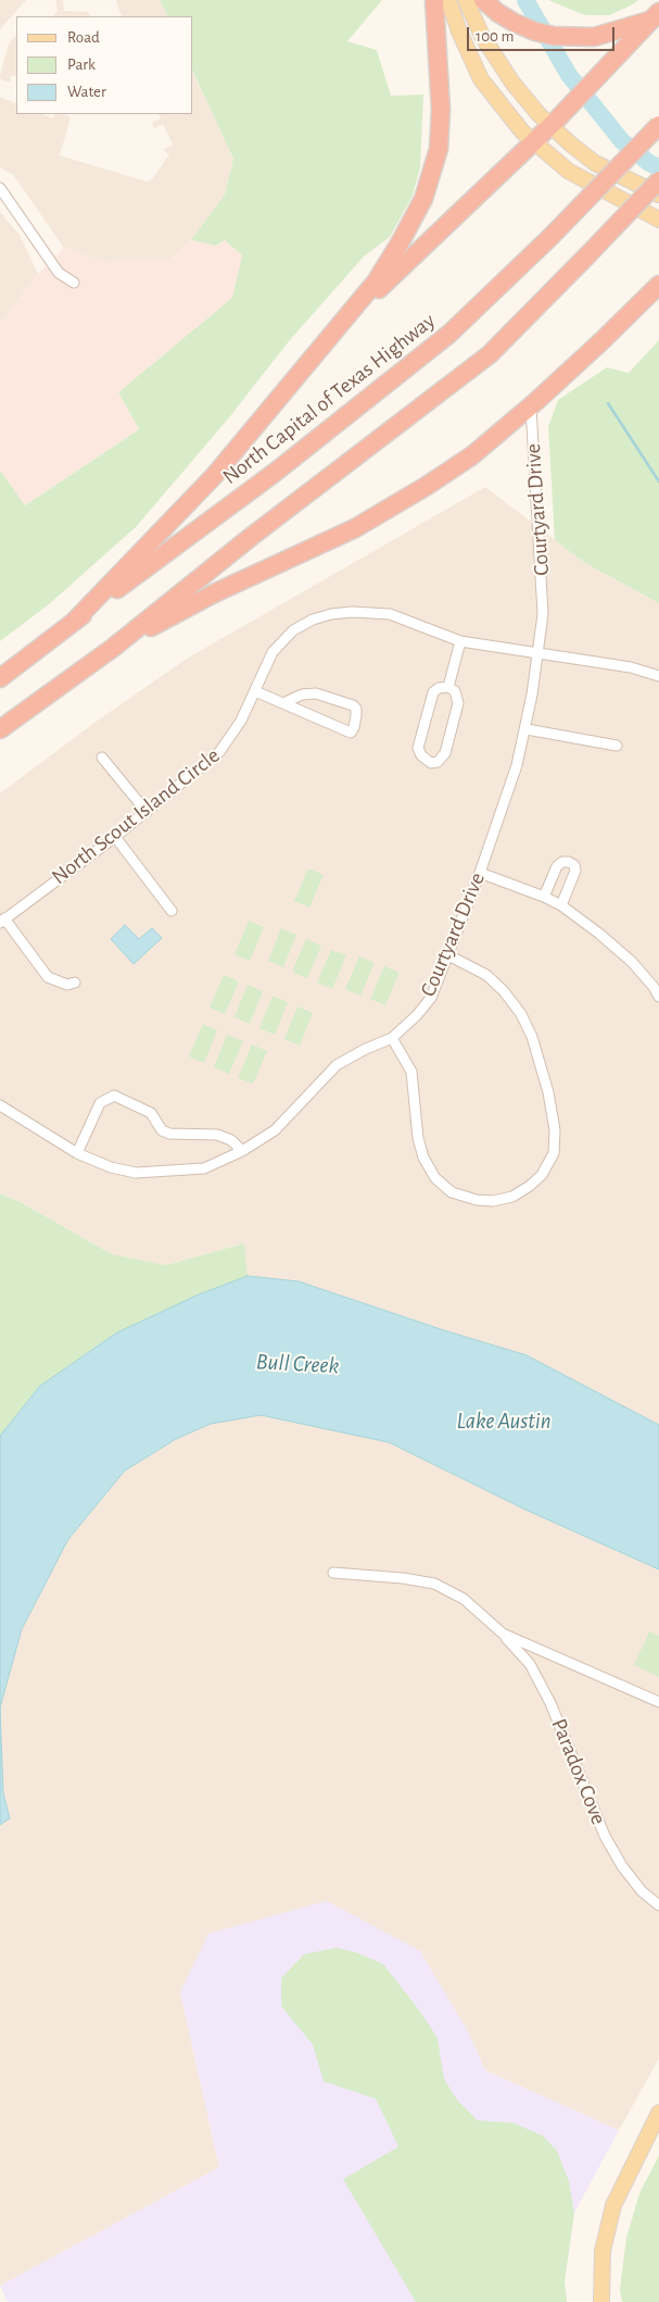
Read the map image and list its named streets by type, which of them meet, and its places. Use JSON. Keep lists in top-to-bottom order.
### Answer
{
  "streets": {
    "highway": ["North Capital of Texas Highway"],
    "street": ["Courtyard Drive", "North Scout Island Circle", "Paradox Cove"]
  },
  "crossings": [
    ["Courtyard Drive", "North Scout Island Circle"]
  ],
  "water": ["Bull Creek", "Lake Austin"],
  "legend": ["Road", "Park", "Water"],
  "scale_bar": "100 m"
}
